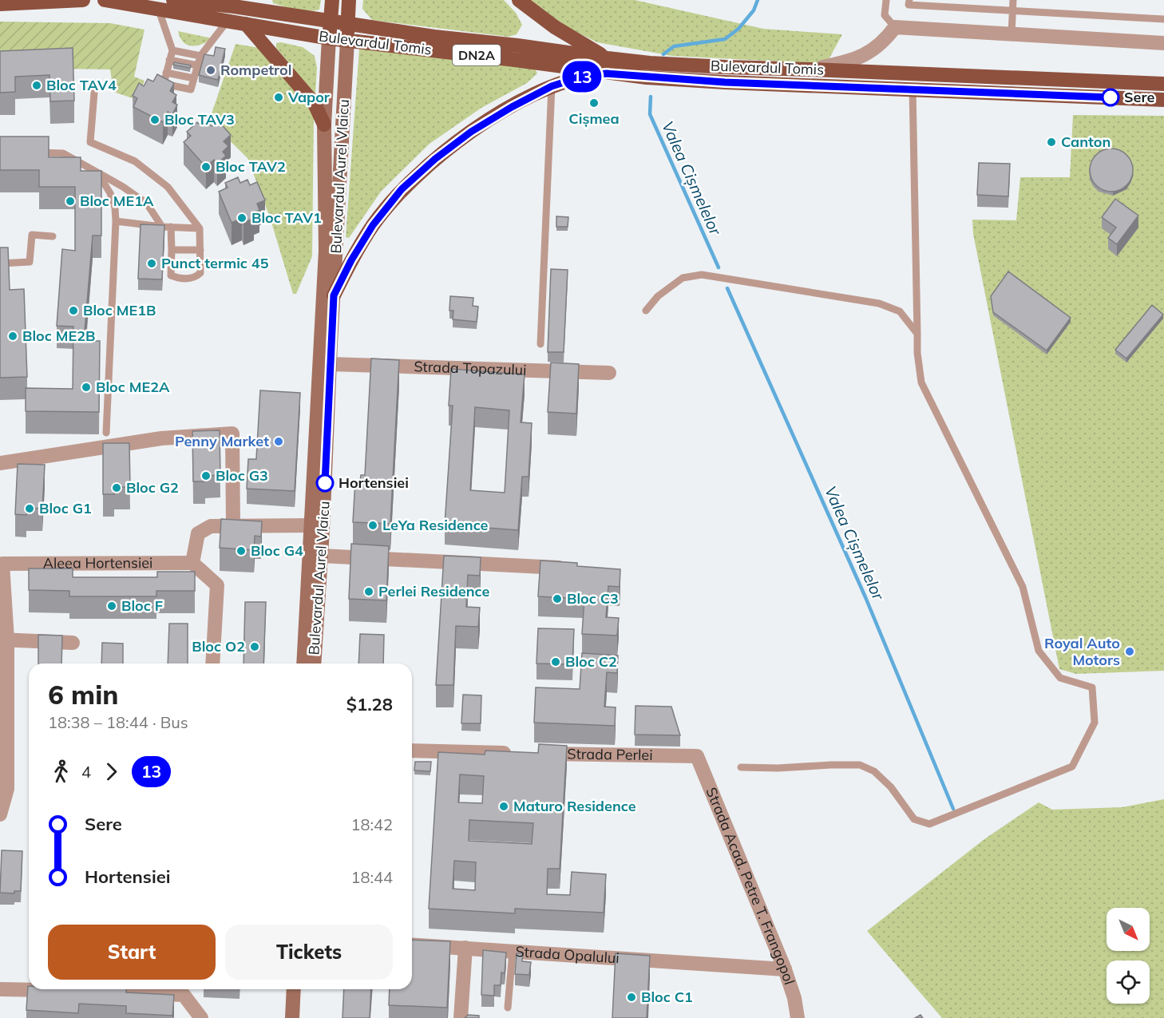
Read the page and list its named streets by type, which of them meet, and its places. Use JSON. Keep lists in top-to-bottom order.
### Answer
{
  "streets": {
    "main road": ["Bulevardul Tomis", "DN2A", "Bulevardul Aurel Vlaicu"],
    "street": [
      "Strada Topazului",
      "Aleea Hortensiei",
      "Strada Perlei",
      "Strada Acad. Petre T. Frangopol",
      "Strada Opalului"
    ]
  },
  "crossings": [
    ["Bulevardul Tomis", "Bulevardul Aurel Vlaicu"],
    ["Bulevardul Aurel Vlaicu", "Strada Topazului"],
    ["Strada Perlei", "Strada Acad. Petre T. Frangopol"],
    ["Strada Acad. Petre T. Frangopol", "Strada Opalului"]
  ],
  "water": ["Valea Cișmelelor"],
  "places": [
    "Rompetrol",
    "Bloc TAV4",
    "Vapor",
    "Sere",
    "Cișmea",
    "Bloc TAV3",
    "Canton",
    "Bloc TAV2",
    "Bloc ME1A",
    "Bloc TAV1",
    "Punct termic 45",
    "Bloc ME1B",
    "Bloc ME2B",
    "Bloc ME2A",
    "Penny Market",
    "Bloc G3",
    "Hortensiei",
    "Bloc G2",
    "Bloc G1",
    "LeYa Residence",
    "Bloc G4",
    "Perlei Residence",
    "Bloc C3",
    "Bloc F",
    "Bloc O2",
    "Royal Auto Motors",
    "Bloc C2",
    "Maturo Residence",
    "Bloc C1"
  ],
  "lines": ["bus line 13"],
  "north": "bottom right",
  "page": {
    "on_map": "13",
    "heading": ["6 min", "18:38 – 18:44 · Bus", "$1.28"],
    "legs": ["4", "13"],
    "list": [
      {
        "name": "Sere",
        "value": "18:42"
      },
      {
        "name": "Hortensiei",
        "value": "18:44"
      }
    ],
    "buttons": ["Start", "Tickets"]
  }
}
